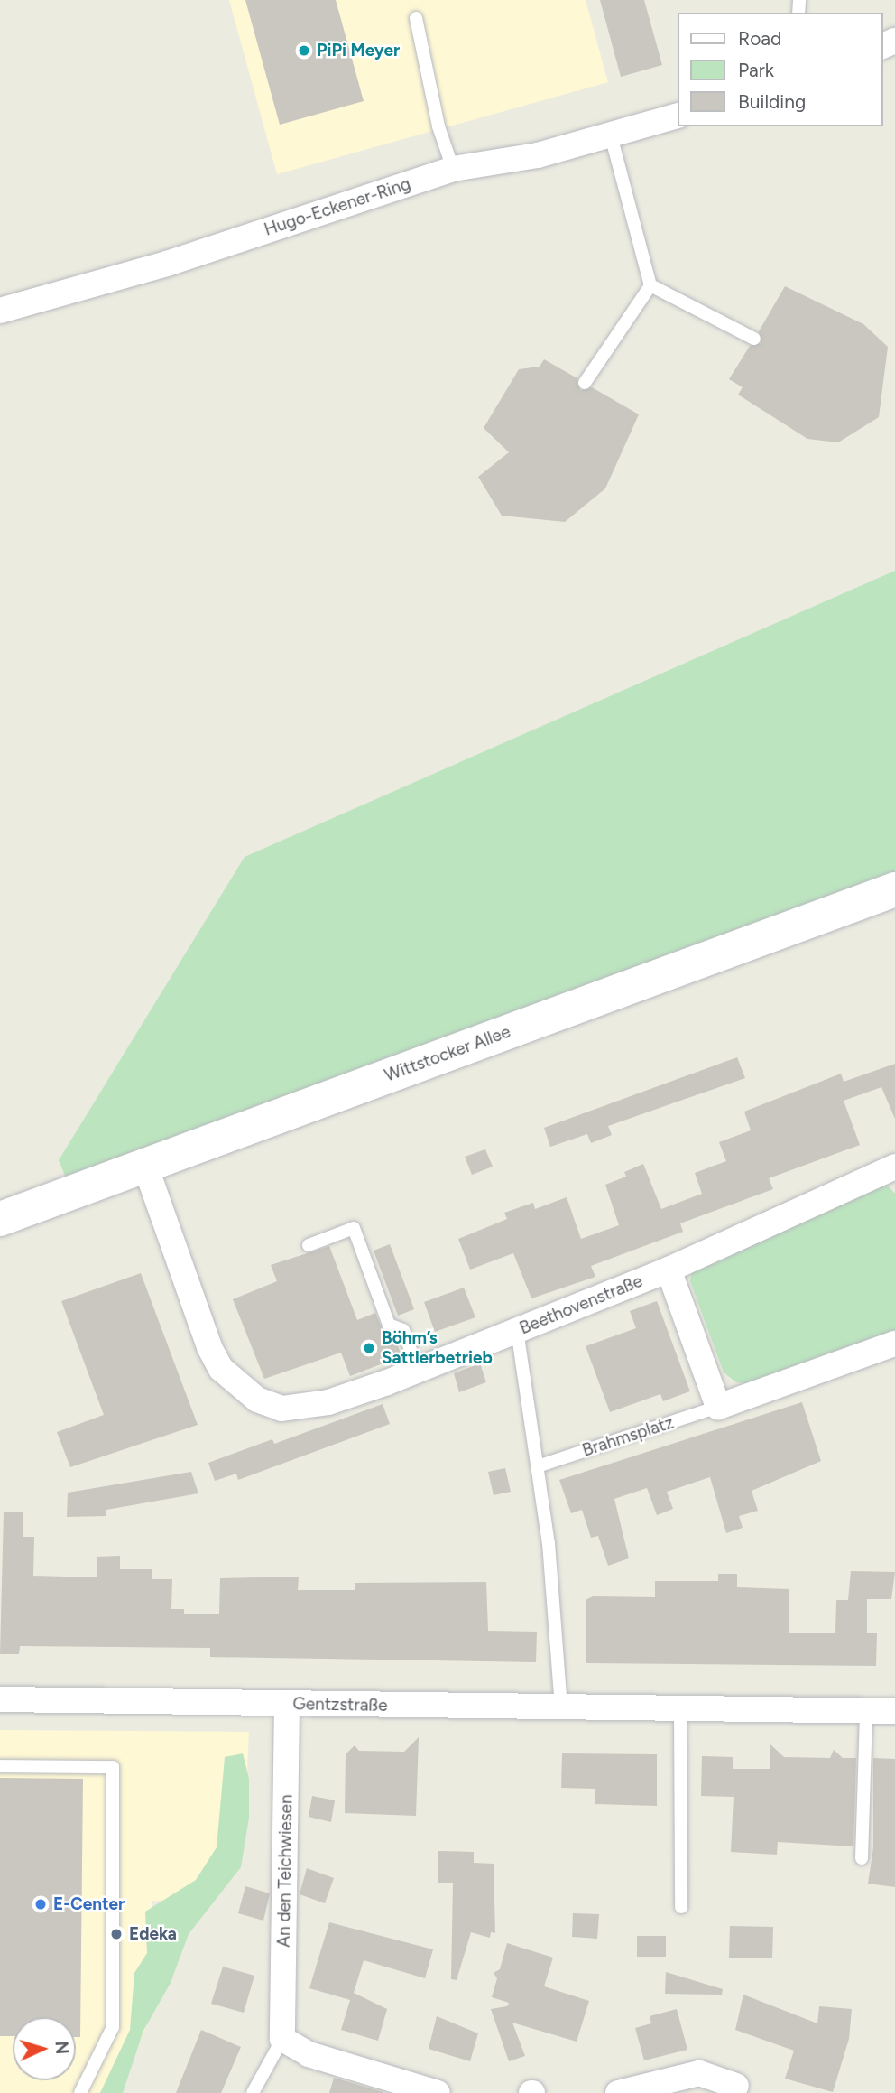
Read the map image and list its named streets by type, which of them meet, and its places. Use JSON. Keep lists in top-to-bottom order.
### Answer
{
  "streets": {
    "main road": ["Wittstocker Allee"],
    "street": [
      "Hugo-Eckener-Ring",
      "Beethovenstraße",
      "Brahmsplatz",
      "Gentzstraße",
      "An den Teichwiesen"
    ]
  },
  "crossings": [
    ["Wittstocker Allee", "Beethovenstraße"],
    ["Gentzstraße", "An den Teichwiesen"]
  ],
  "places": [
    "PiPi Meyer",
    "Böhm’s Sattlerbetrieb",
    "E-Center",
    "Edeka"
  ],
  "legend": ["Road", "Park", "Building"],
  "north": "right"
}
